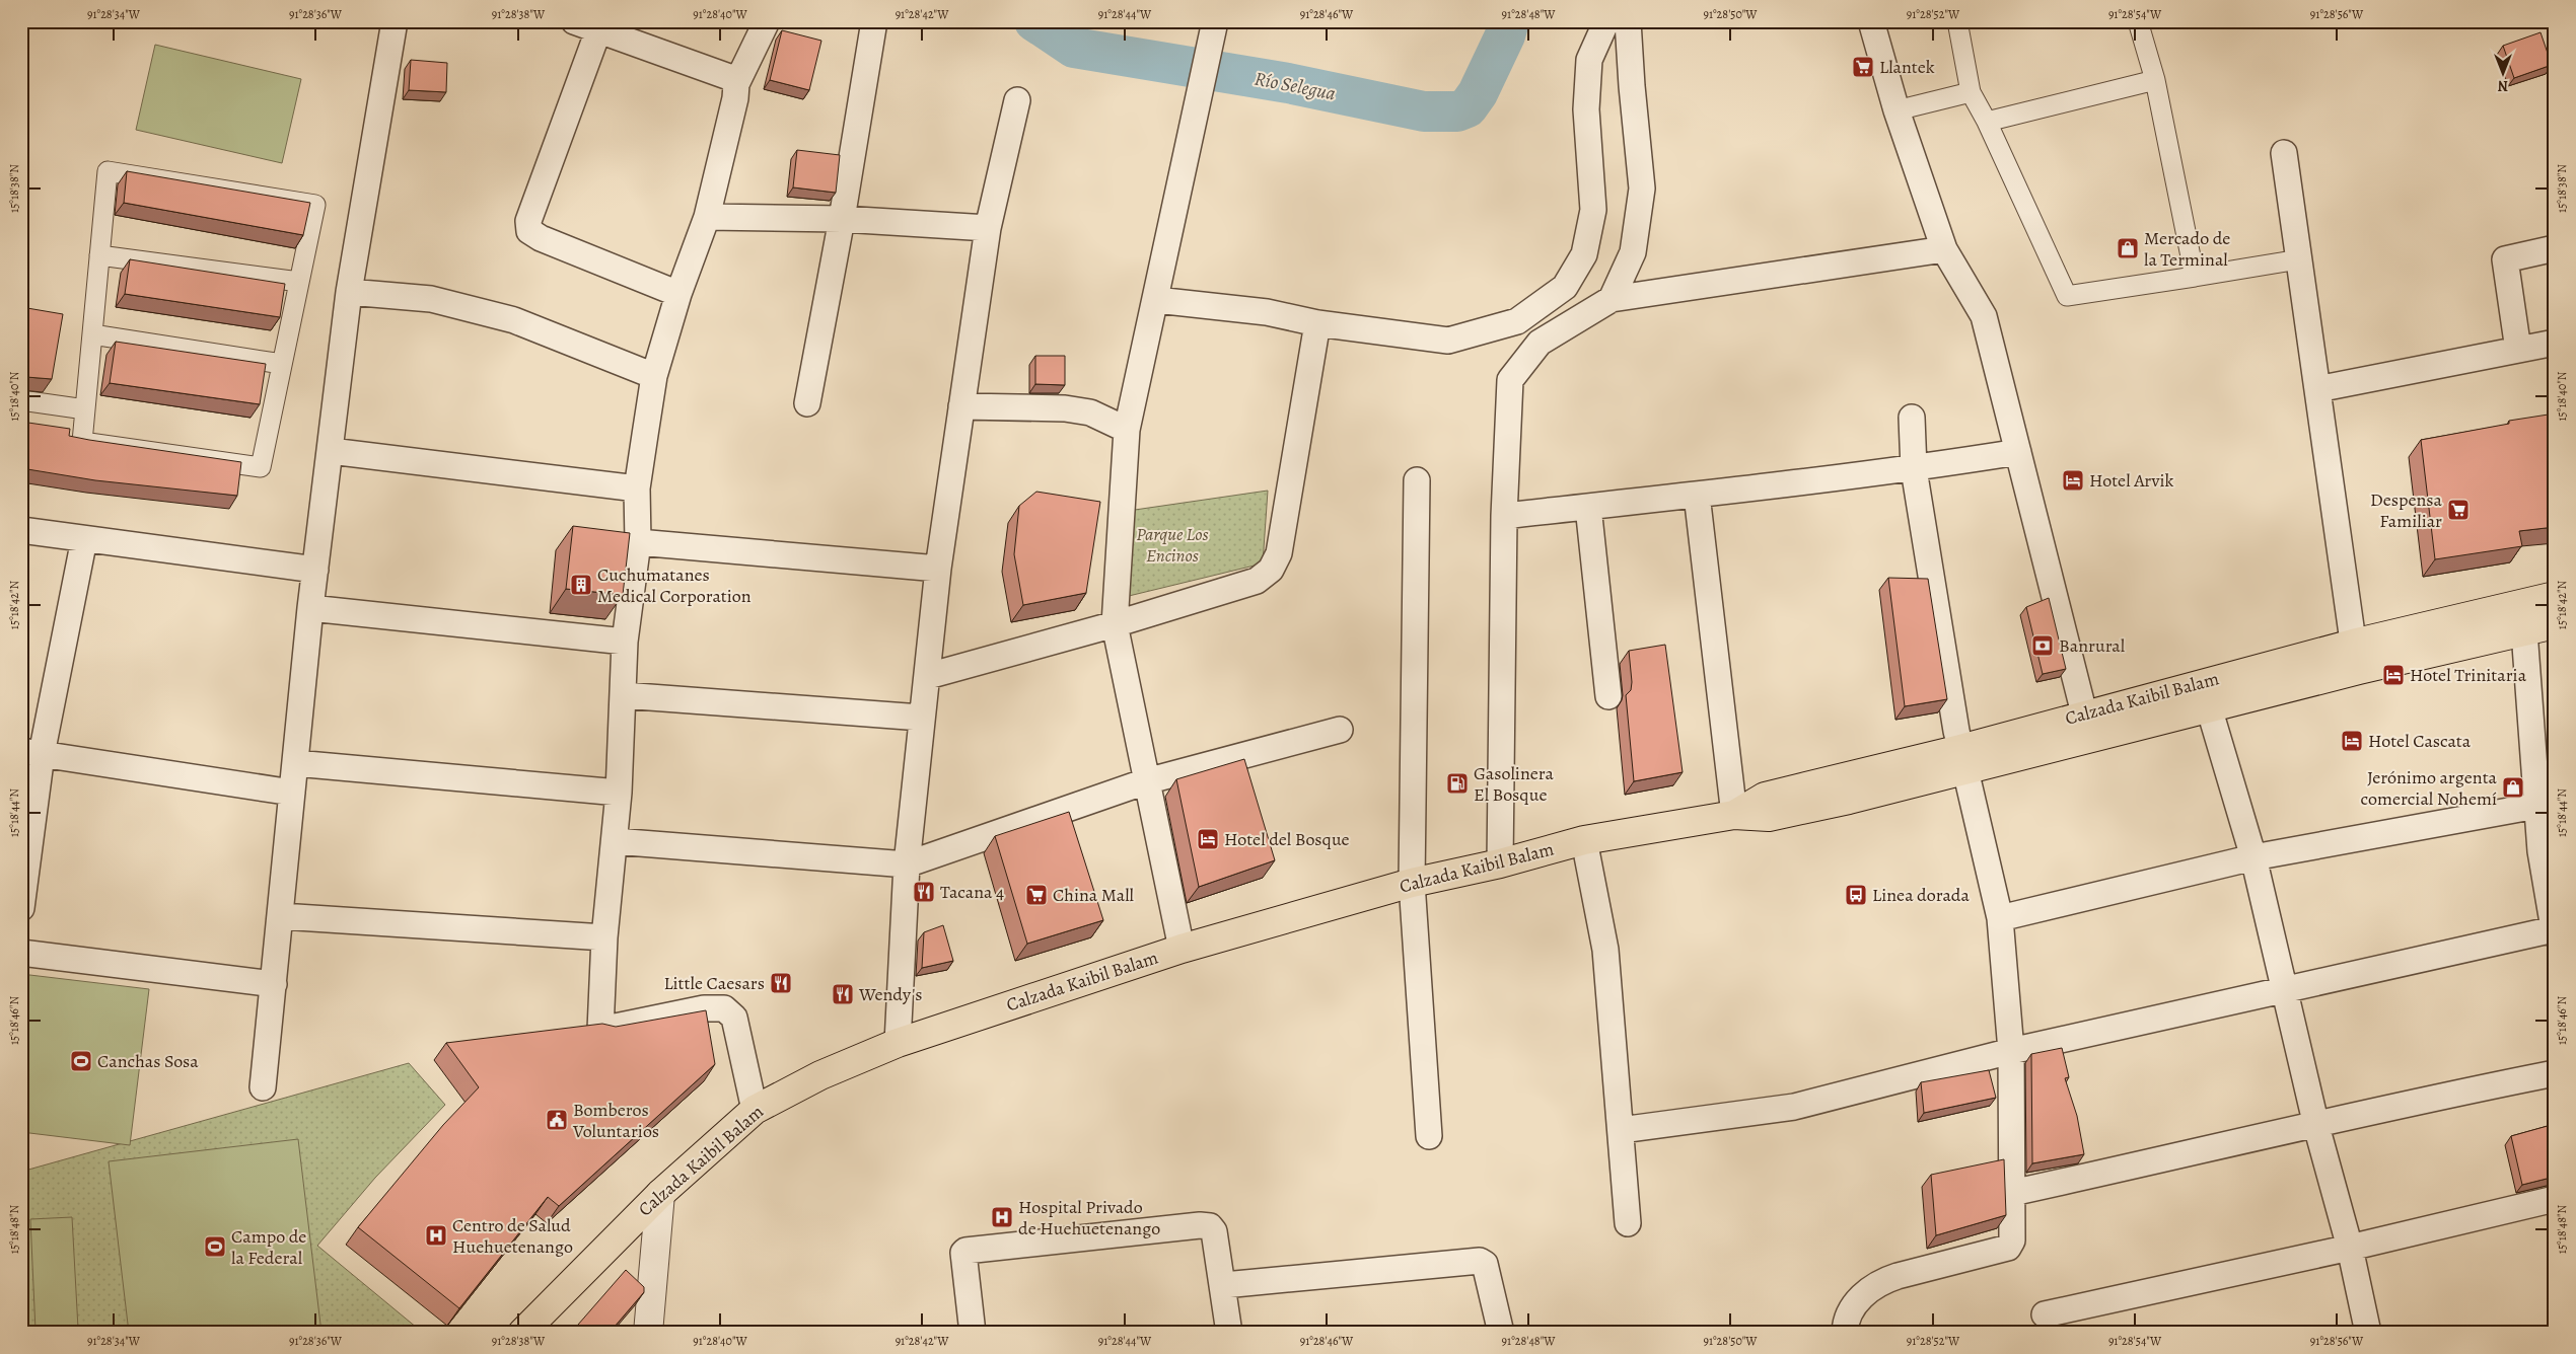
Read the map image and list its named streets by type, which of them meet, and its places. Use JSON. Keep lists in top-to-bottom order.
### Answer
{
  "streets": {
    "main road": ["Calzada Kaibil Balam"]
  },
  "water": ["Río Selegua"],
  "parks": ["Parque Los Encinos"],
  "places": {
    "supermarket": ["Llantek", "Despensa Familiar", "China Mall"],
    "shop": ["Mercado de la Terminal", "Jerónimo argenta comercial Nohemí"],
    "hotel": [
      "Hotel Arvik",
      "Hotel Trinitaria",
      "Hotel Cascata",
      "Hotel del Bosque"
    ],
    "building": ["Cuchumatanes Medical Corporation"],
    "bank": ["Banrural"],
    "fuel station": ["Gasolinera El Bosque"],
    "restaurant": ["Tacana 4", "Little Caesars", "Wendy's"],
    "bus stop": ["Linea dorada"],
    "sports": ["Canchas Sosa", "Campo de la Federal"],
    "public building": ["Bomberos Voluntarios"],
    "hospital": ["Hospital Privado de Huehuetenango", "Centro de Salud Huehuetenango"]
  },
  "north": "bottom",
  "coordinates": [
    "91°28'34\"W",
    "91°28'36\"W",
    "91°28'38\"W",
    "91°28'40\"W",
    "91°28'42\"W",
    "91°28'44\"W",
    "91°28'46\"W",
    "91°28'48\"W",
    "91°28'50\"W",
    "91°28'52\"W",
    "91°28'54\"W",
    "91°28'56\"W",
    "15°18'38\"N",
    "15°18'40\"N",
    "15°18'42\"N",
    "15°18'44\"N",
    "15°18'46\"N",
    "15°18'48\"N"
  ]
}
